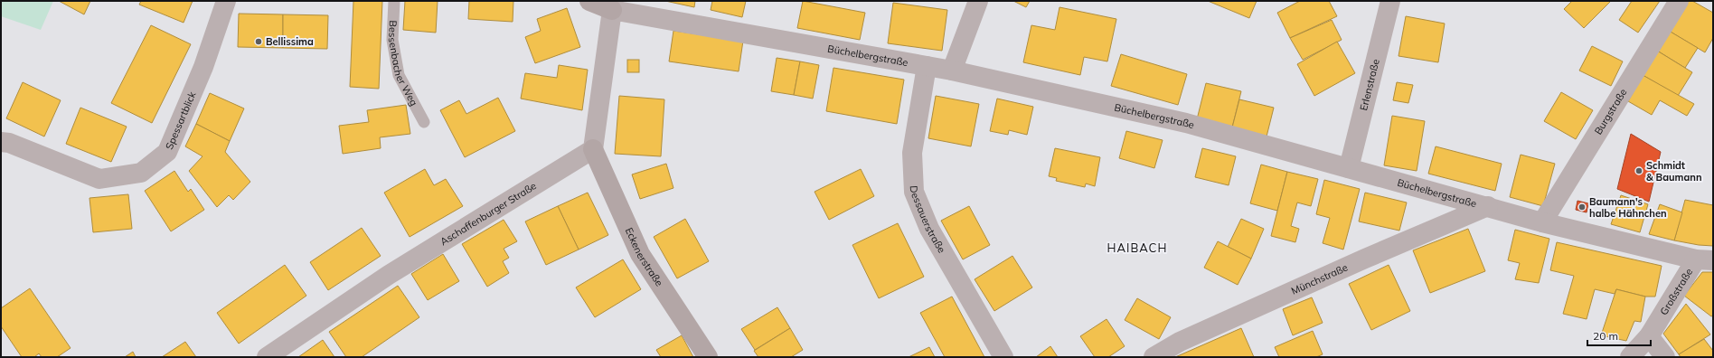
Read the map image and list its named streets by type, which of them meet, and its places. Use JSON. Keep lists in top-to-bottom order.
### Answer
{
  "streets": {
    "street": [
      "Büchelbergstraße",
      "Erlenstraße",
      "Burgstraße",
      "Spessartblick",
      "Aschaffenburger Straße",
      "Dessauerstraße",
      "Eckenerstraße",
      "Münchstraße",
      "Großstraße"
    ],
    "lane": ["Bessenbacher Weg"]
  },
  "crossings": [
    ["Büchelbergstraße", "Erlenstraße"],
    ["Büchelbergstraße", "Burgstraße"],
    ["Büchelbergstraße", "Dessauerstraße"],
    ["Büchelbergstraße", "Münchstraße"],
    ["Büchelbergstraße", "Großstraße"],
    ["Aschaffenburger Straße", "Eckenerstraße"]
  ],
  "districts": ["HAIBACH"],
  "places": ["Bellissima", "Schmidt & Baumann", "Baumann's halbe Hähnchen"],
  "scale_bar": "20 m"
}
